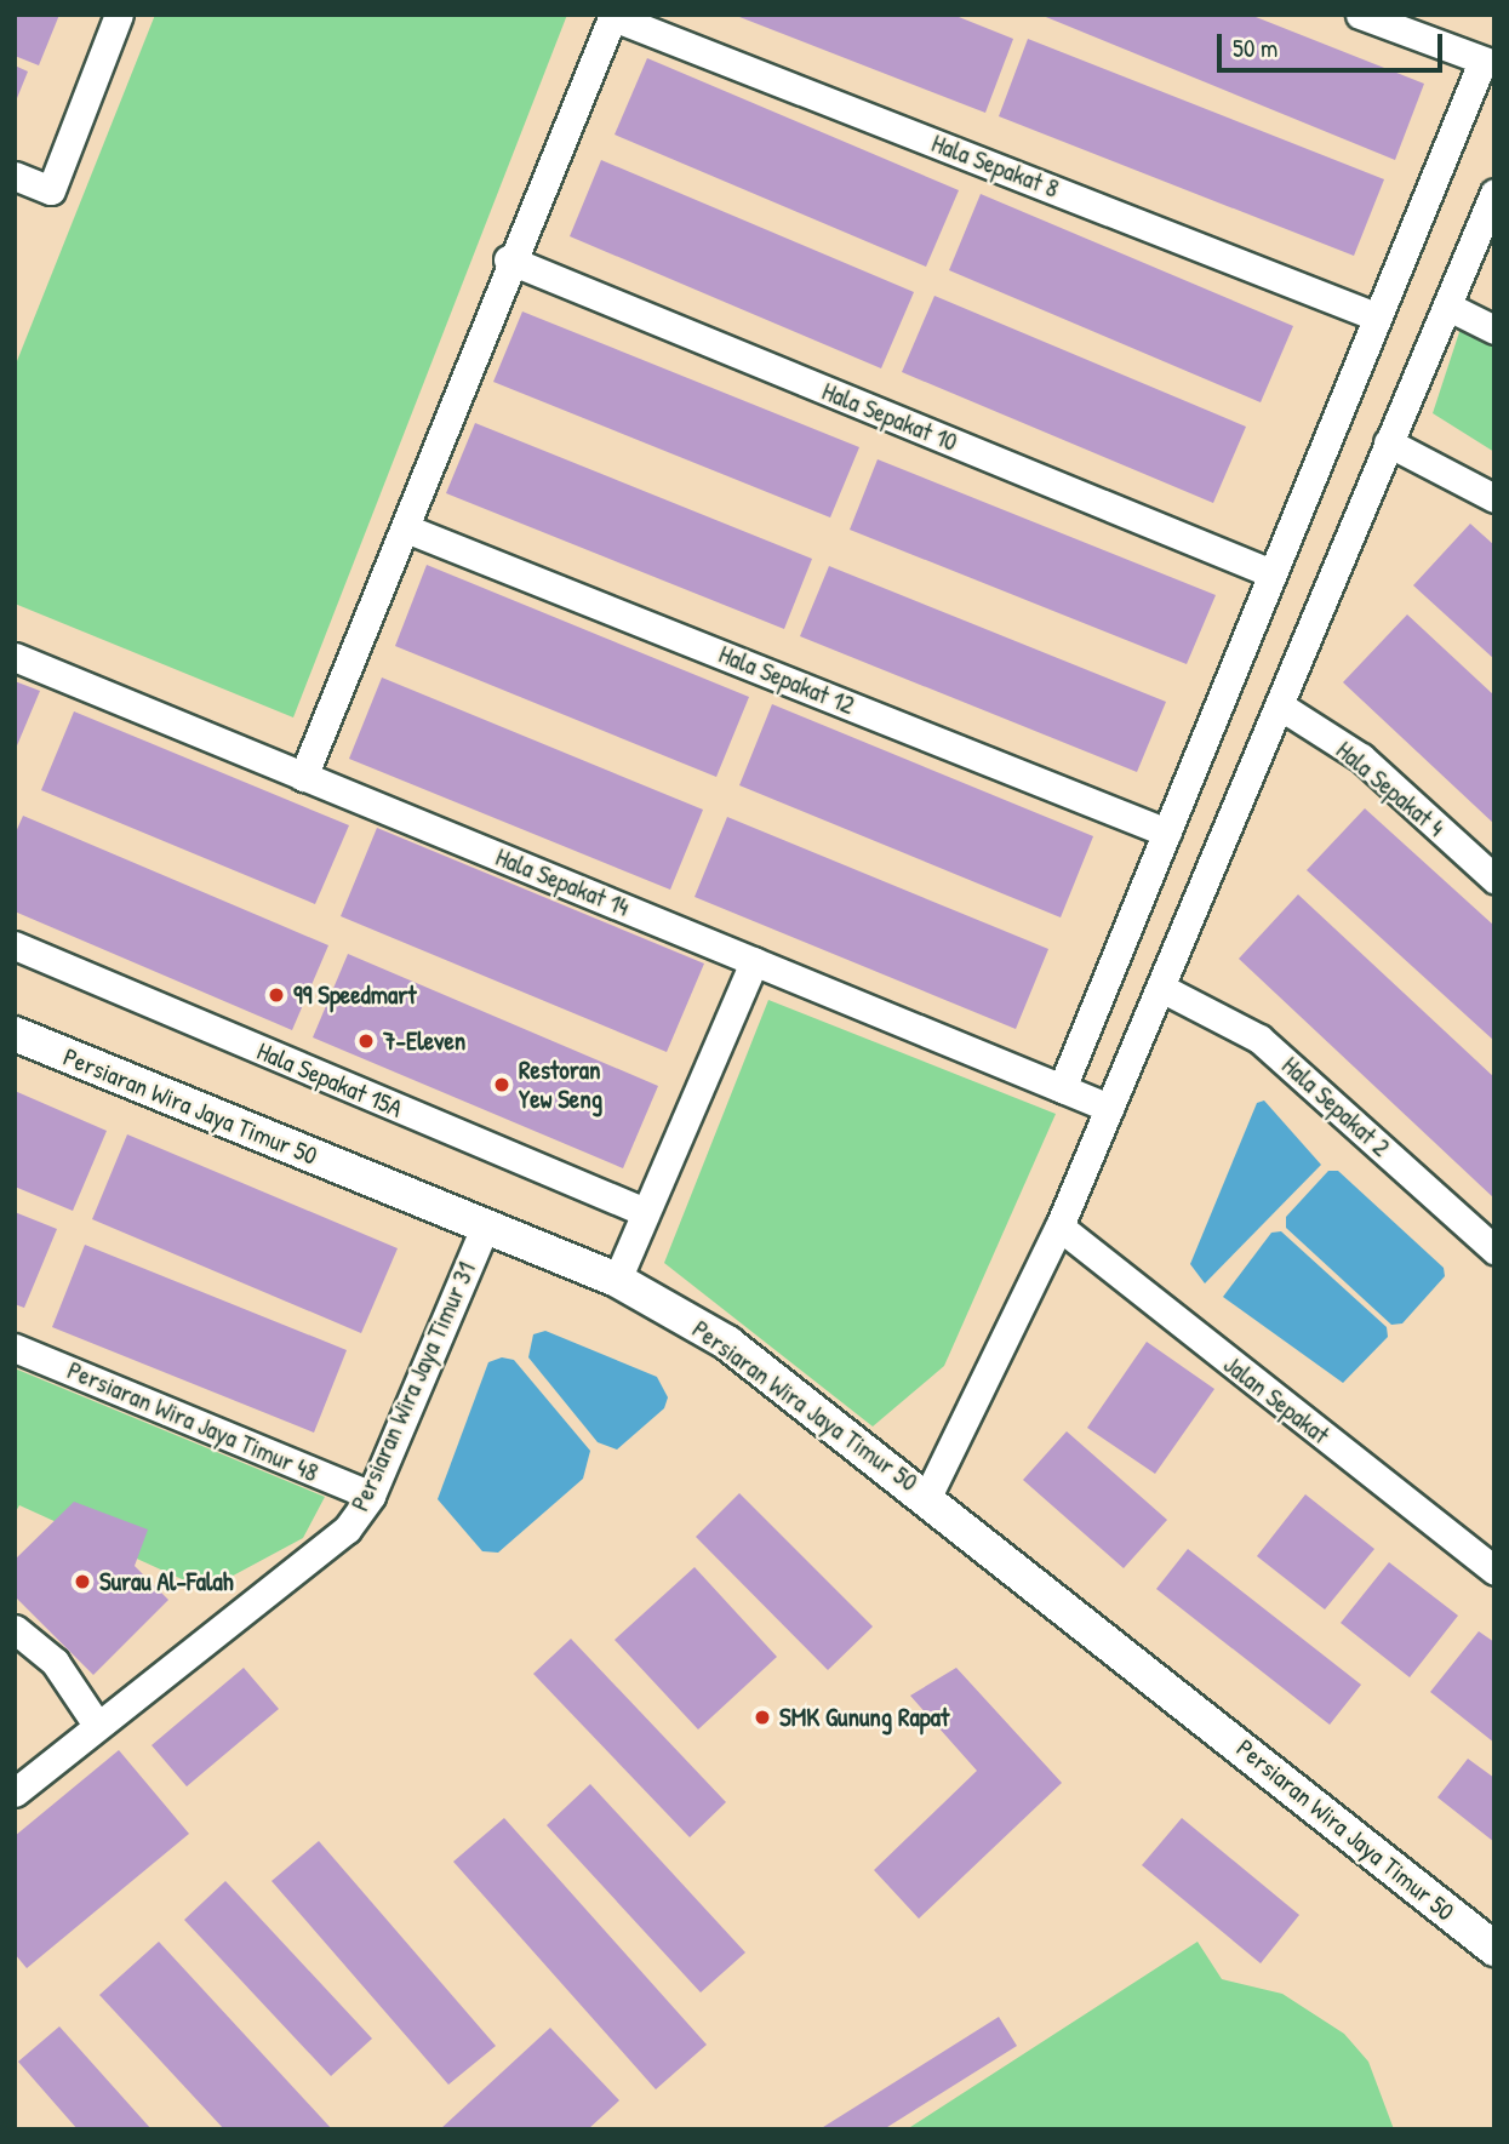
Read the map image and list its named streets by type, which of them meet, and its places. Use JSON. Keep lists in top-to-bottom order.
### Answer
{
  "streets": {
    "street": [
      "Hala Sepakat 8",
      "Hala Sepakat 10",
      "Hala Sepakat 12",
      "Hala Sepakat 4",
      "Hala Sepakat 14",
      "Hala Sepakat 15A",
      "Persiaran Wira Jaya Timur 50",
      "Hala Sepakat 2",
      "Persiaran Wira Jaya Timur 31",
      "Jalan Sepakat",
      "Persiaran Wira Jaya Timur 48"
    ]
  },
  "crossings": [
    ["Persiaran Wira Jaya Timur 50", "Persiaran Wira Jaya Timur 31"],
    ["Persiaran Wira Jaya Timur 31", "Persiaran Wira Jaya Timur 48"]
  ],
  "places": [
    "99 Speedmart",
    "7-Eleven",
    "Restoran Yew Seng",
    "Surau Al-Falah",
    "SMK Gunung Rapat"
  ],
  "scale_bar": "50 m"
}
